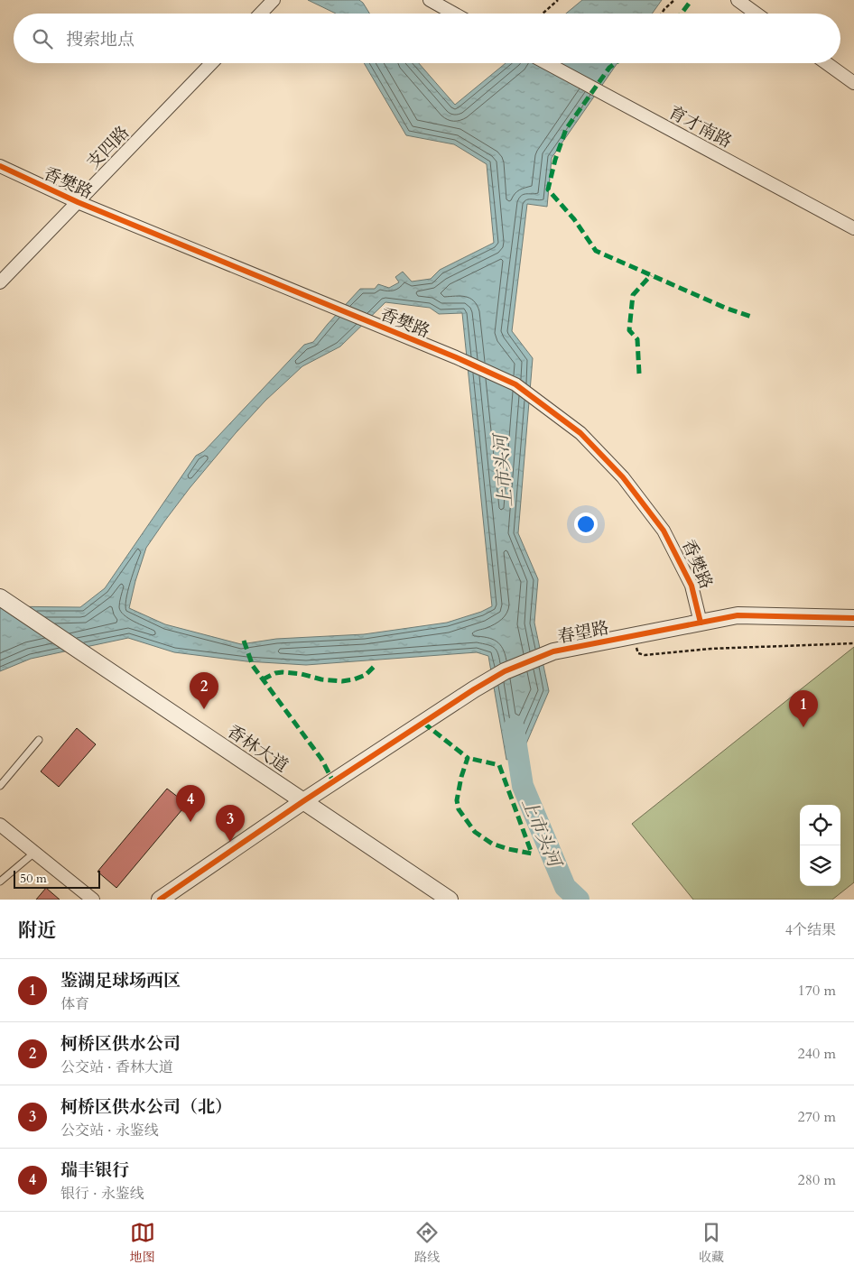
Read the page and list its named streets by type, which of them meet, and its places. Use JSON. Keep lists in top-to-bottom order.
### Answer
{
  "streets": {
    "street": [
      "育才南路",
      "支四路",
      "香樊路",
      "春望路",
      "香林大道"
    ]
  },
  "crossings": [
    ["支四路", "香樊路"],
    ["香樊路", "春望路"],
    ["春望路", "香林大道"]
  ],
  "water": ["上市头河"],
  "scale_bar": "50 m",
  "page": {
    "search": "搜索地点",
    "pins": [
      "2",
      "1",
      "4",
      "3"
    ],
    "scale": "50 m",
    "heading": ["附近", "4个结果"],
    "list": [
      {
        "mark": "1",
        "name": "鉴湖足球场西区",
        "note": "体育",
        "value": "170 m"
      },
      {
        "mark": "2",
        "name": "柯桥区供水公司",
        "note": "公交站 · 香林大道",
        "value": "240 m"
      },
      {
        "mark": "3",
        "name": "柯桥区供水公司（北）",
        "note": "公交站 · 永鉴线",
        "value": "270 m"
      },
      {
        "mark": "4",
        "name": "瑞丰银行",
        "note": "银行 · 永鉴线",
        "value": "280 m"
      }
    ],
    "nav": ["地图", "路线", "收藏"]
  }
}
